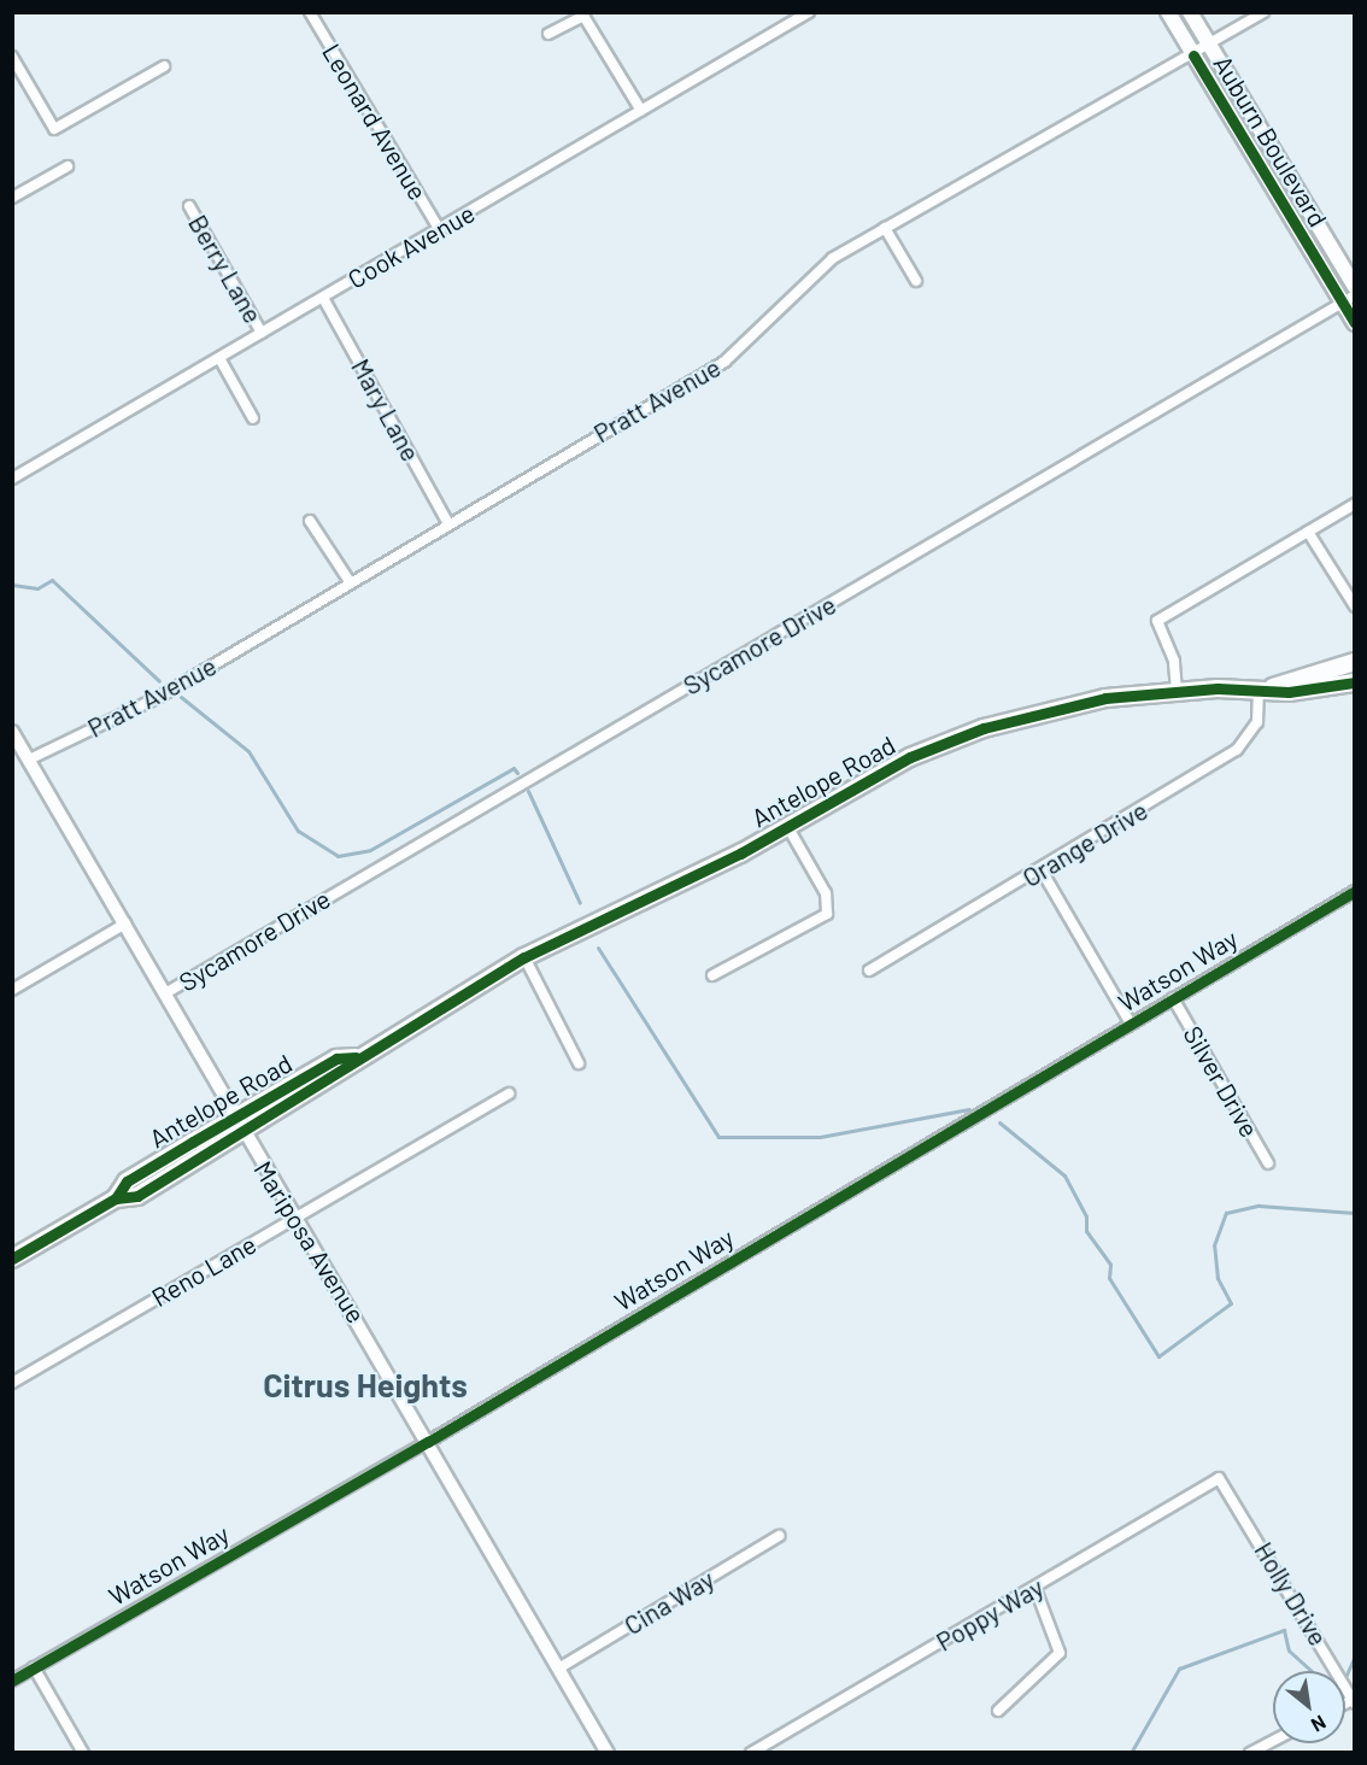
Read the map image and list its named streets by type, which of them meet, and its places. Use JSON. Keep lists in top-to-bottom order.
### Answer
{
  "streets": {
    "main road": ["Auburn Boulevard", "Antelope Road"],
    "street": [
      "Leonard Avenue",
      "Cook Avenue",
      "Berry Lane",
      "Pratt Avenue",
      "Mary Lane",
      "Sycamore Drive",
      "Orange Drive",
      "Watson Way",
      "Silver Drive",
      "Mariposa Avenue",
      "Reno Lane",
      "Holly Drive",
      "Cina Way",
      "Poppy Way"
    ]
  },
  "crossings": [
    ["Leonard Avenue", "Cook Avenue"],
    ["Auburn Boulevard", "Pratt Avenue"],
    ["Auburn Boulevard", "Sycamore Drive"],
    ["Cook Avenue", "Berry Lane"],
    ["Cook Avenue", "Mary Lane"],
    ["Pratt Avenue", "Mary Lane"],
    ["Pratt Avenue", "Mariposa Avenue"],
    ["Sycamore Drive", "Mariposa Avenue"],
    ["Antelope Road", "Orange Drive"],
    ["Antelope Road", "Mariposa Avenue"],
    ["Watson Way", "Silver Drive"],
    ["Watson Way", "Mariposa Avenue"],
    ["Mariposa Avenue", "Reno Lane"],
    ["Mariposa Avenue", "Cina Way"],
    ["Holly Drive", "Poppy Way"]
  ],
  "districts": ["Citrus Heights"],
  "north": "bottom right"
}
